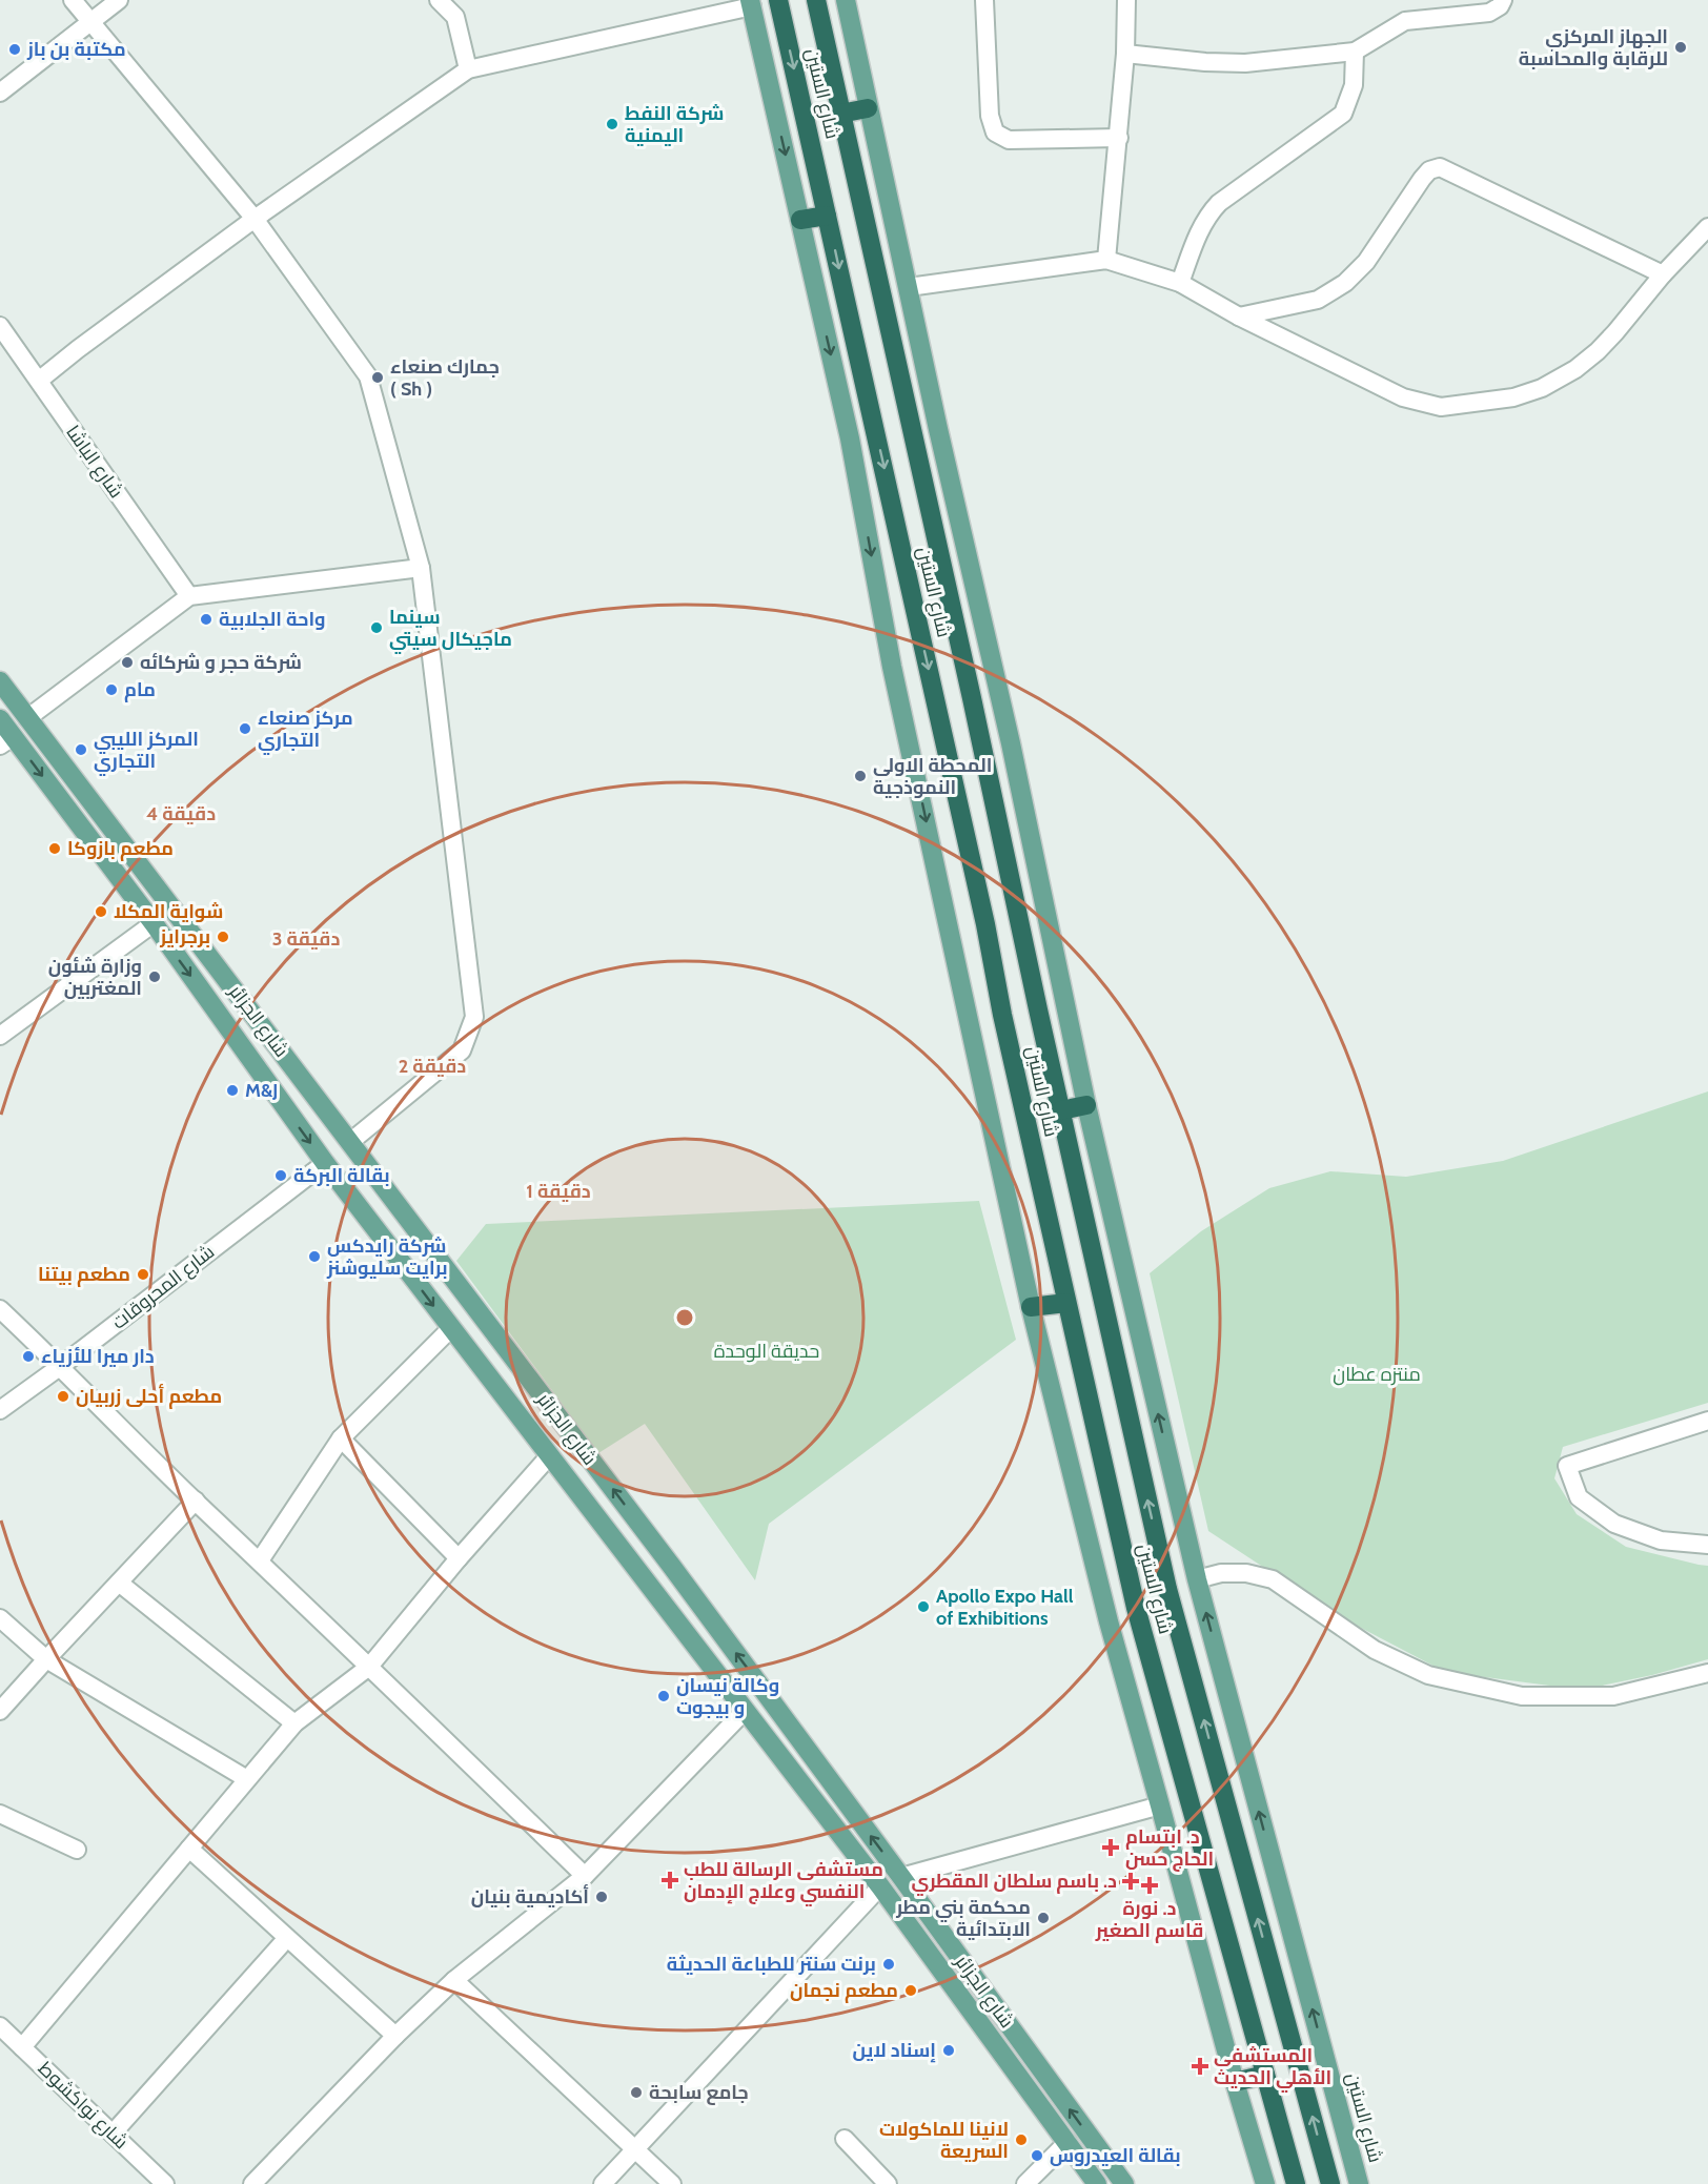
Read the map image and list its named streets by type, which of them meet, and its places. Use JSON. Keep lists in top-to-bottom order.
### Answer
{
  "streets": {
    "highway": ["شارع الستين"],
    "main road": ["شارع الجزائر"],
    "street": ["شارع الباشا", "شارع المحروقات", "شارع نواكشوط"]
  },
  "crossings": [
    ["شارع الجزائر", "شارع المحروقات"]
  ],
  "parks": ["حديقة الوحدة", "منتزه عطان"],
  "places": {
    "other": [
      "الجهاز المركزي للرقابة والمحاسبة",
      "مكتبة بن باز",
      "شركة النفط اليمنية",
      "جمارك صنعاء ( Sh )",
      "واحة الجلابية",
      "سينما ماجيكال سيتي",
      "شركة حجر و شركائه",
      "مام",
      "مركز صنعاء التجاري",
      "المركز الليبي التجاري",
      "المحطة الاولى النموذجية",
      "مطعم بازوكا",
      "شواية المكلا",
      "برجرايز",
      "وزارة شئون المغتربين",
      "M&J",
      "بقالة البركة",
      "شركة رايدكس برايت سليوشنز",
      "مطعم بيتنا",
      "دار ميرا للأزياء",
      "مطعم أحلى زربيان",
      "Apollo Expo Hall of Exhibitions",
      "وكالة نيسان و بيجوت",
      "أكاديمية بنيان",
      "محكمة بني مطر الابتدائية",
      "برنت سنتر للطباعة الحديثة",
      "مطعم نجمان",
      "إسناد لاين",
      "جامع سابحة",
      "لانينا للماكولات السريعة",
      "بقالة العيدروس"
    ],
    "health": [
      "د. ابتسام الحاج حسن",
      "مستشفى الرسالة للطب النفسي وعلاج الإدمان",
      "د. باسم سلطان المقطري",
      "د. نورة قاسم الصغير",
      "المستشفى الأهلي الحديث"
    ]
  },
  "rings": [
    "4 دقيقة",
    "3 دقيقة",
    "2 دقيقة",
    "1 دقيقة"
  ]
}
